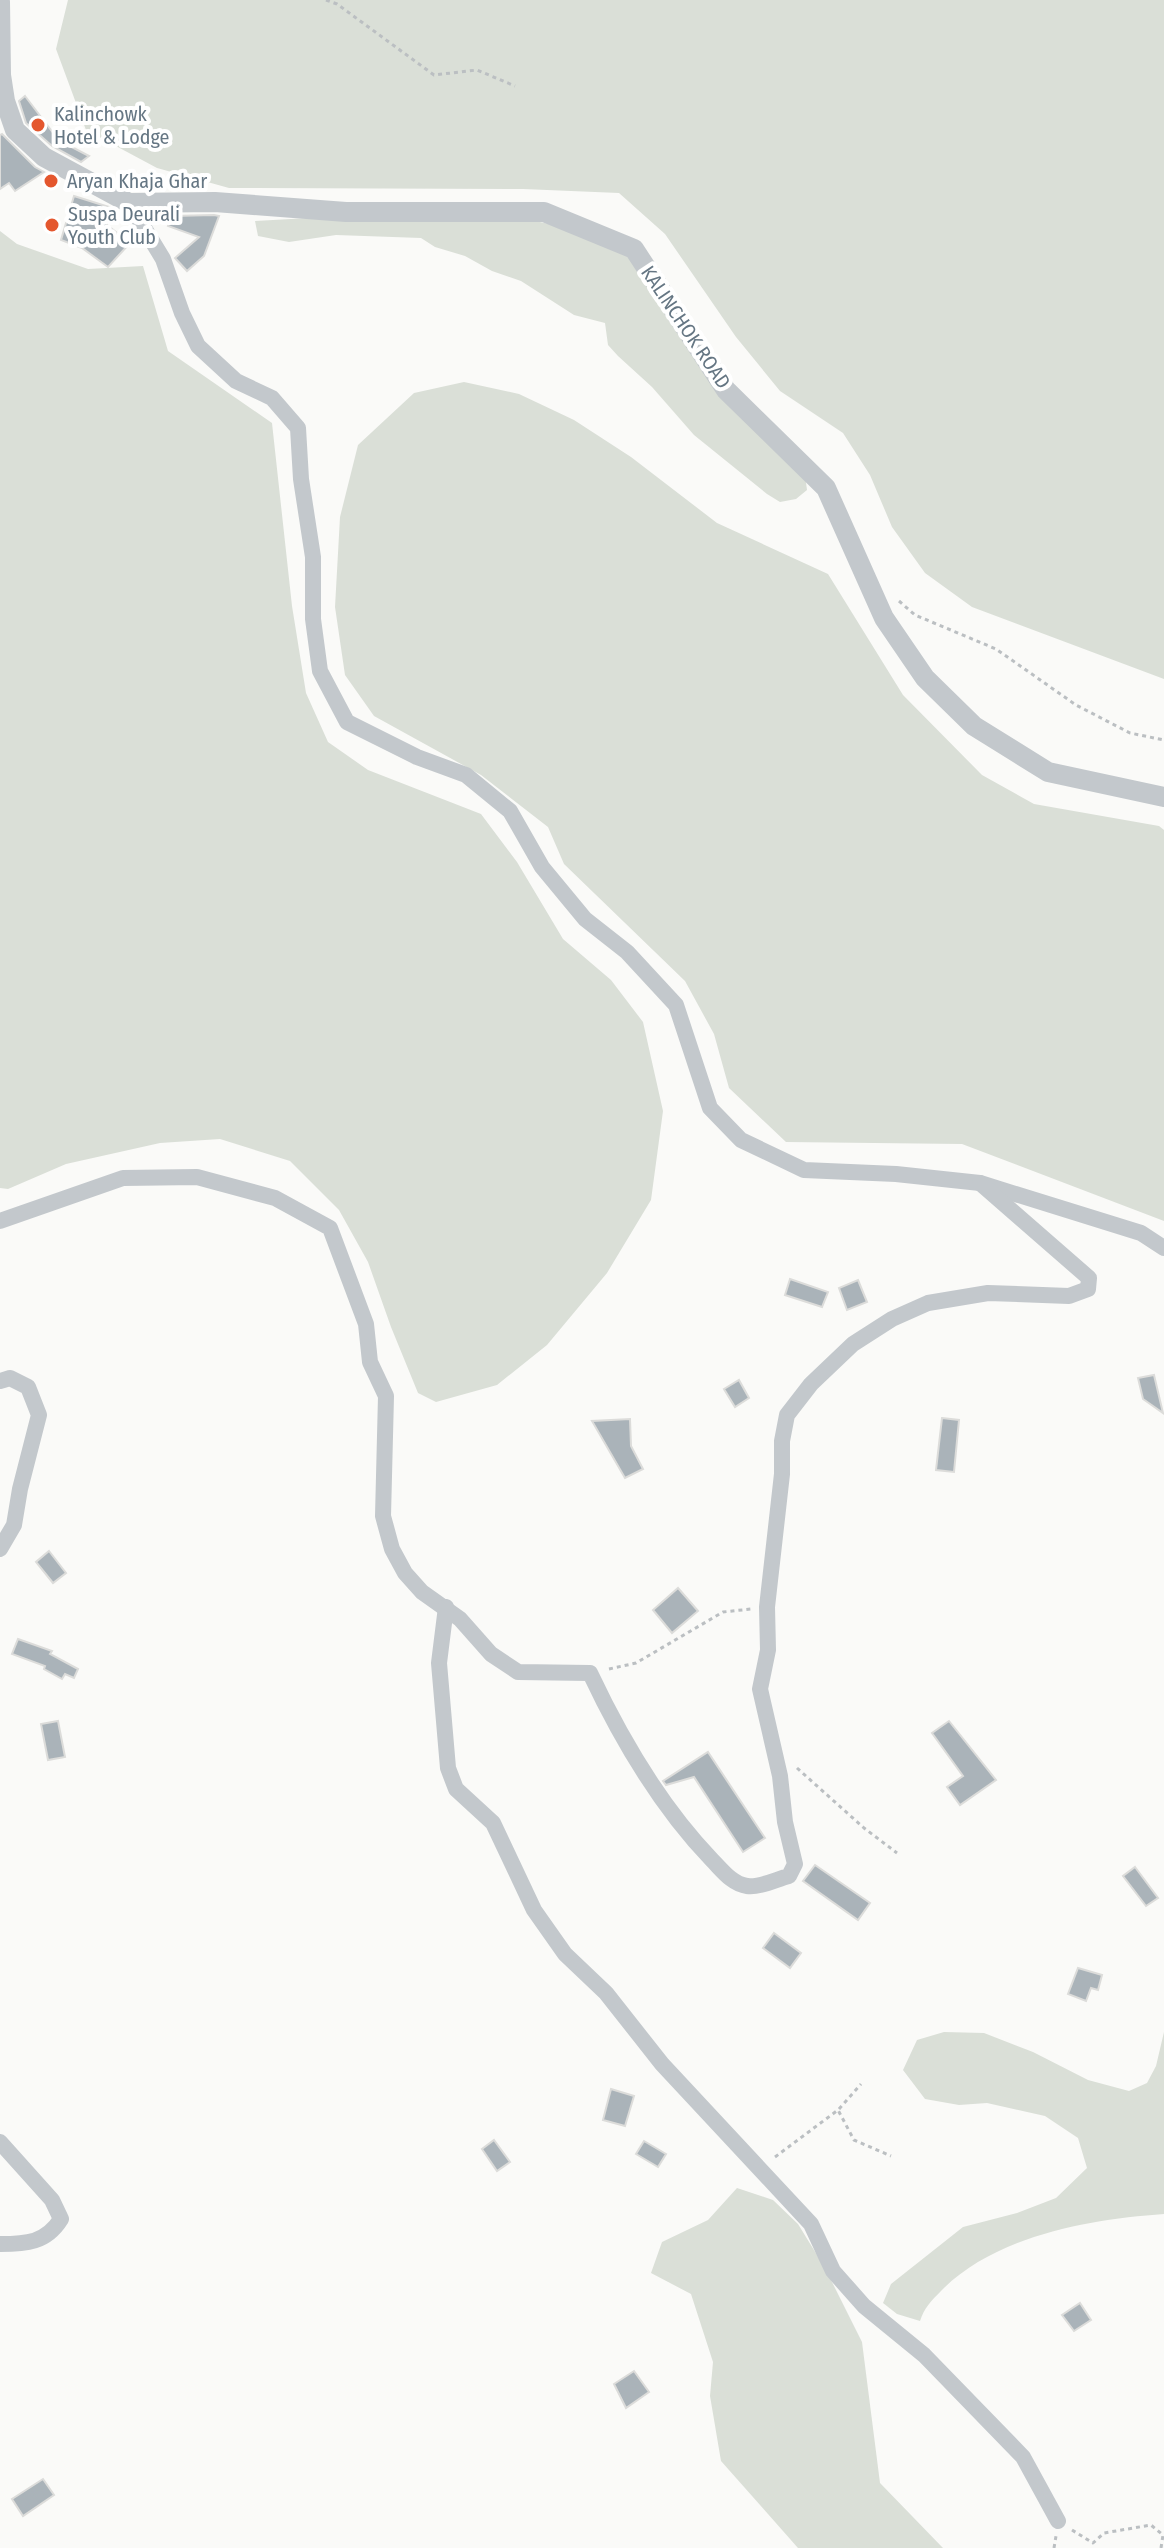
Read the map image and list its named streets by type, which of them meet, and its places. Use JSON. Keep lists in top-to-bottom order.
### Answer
{
  "streets": {
    "street": ["KALINCHOK ROAD"]
  },
  "places": ["Kalinchowk Hotel & Lodge", "Aryan Khaja Ghar", "Suspa Deurali Youth Club"]
}
